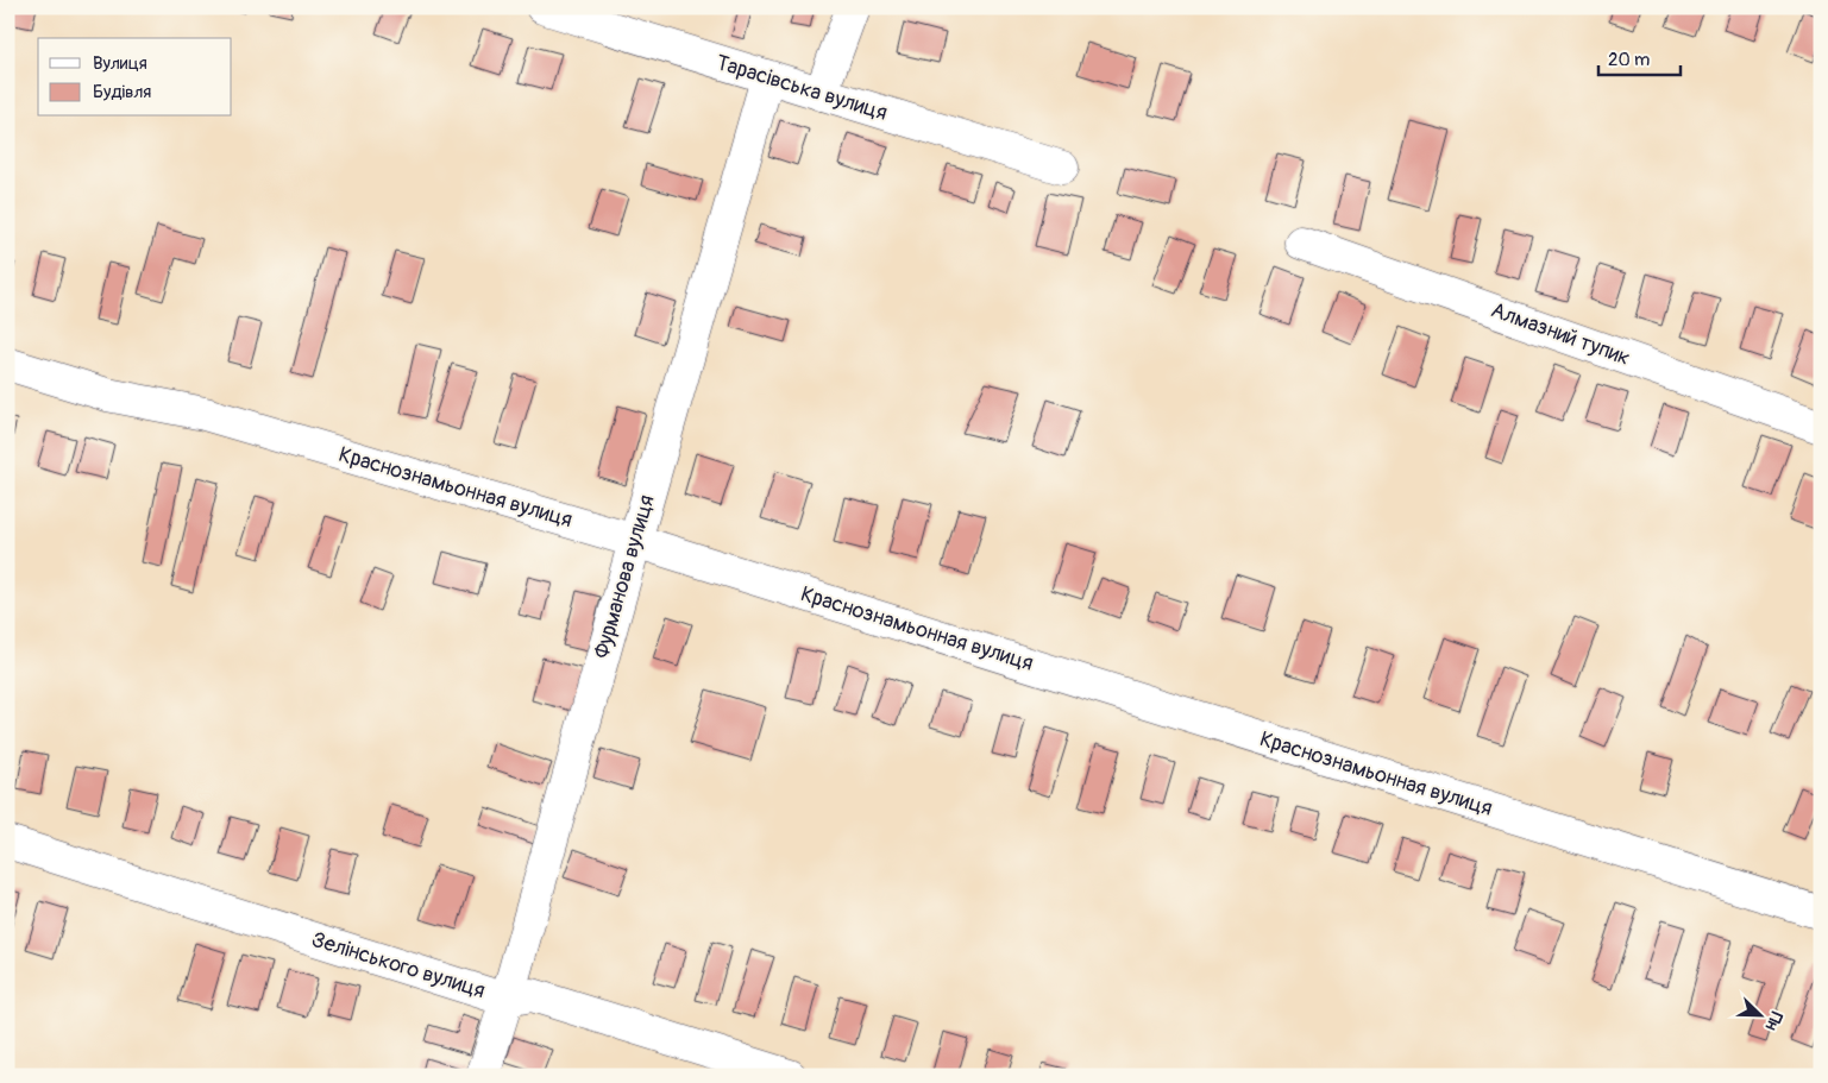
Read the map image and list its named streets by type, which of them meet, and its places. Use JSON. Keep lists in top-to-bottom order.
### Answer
{
  "streets": {
    "street": [
      "Тарасівська вулиця",
      "Алмазний тупик",
      "Краснознамьонная вулиця",
      "Фурманова вулиця",
      "Зелінського вулиця"
    ]
  },
  "crossings": [
    ["Тарасівська вулиця", "Фурманова вулиця"],
    ["Краснознамьонная вулиця", "Фурманова вулиця"],
    ["Фурманова вулиця", "Зелінського вулиця"]
  ],
  "legend": ["Вулиця", "Будівля"],
  "scale_bar": "20 m",
  "north": "bottom right"
}
